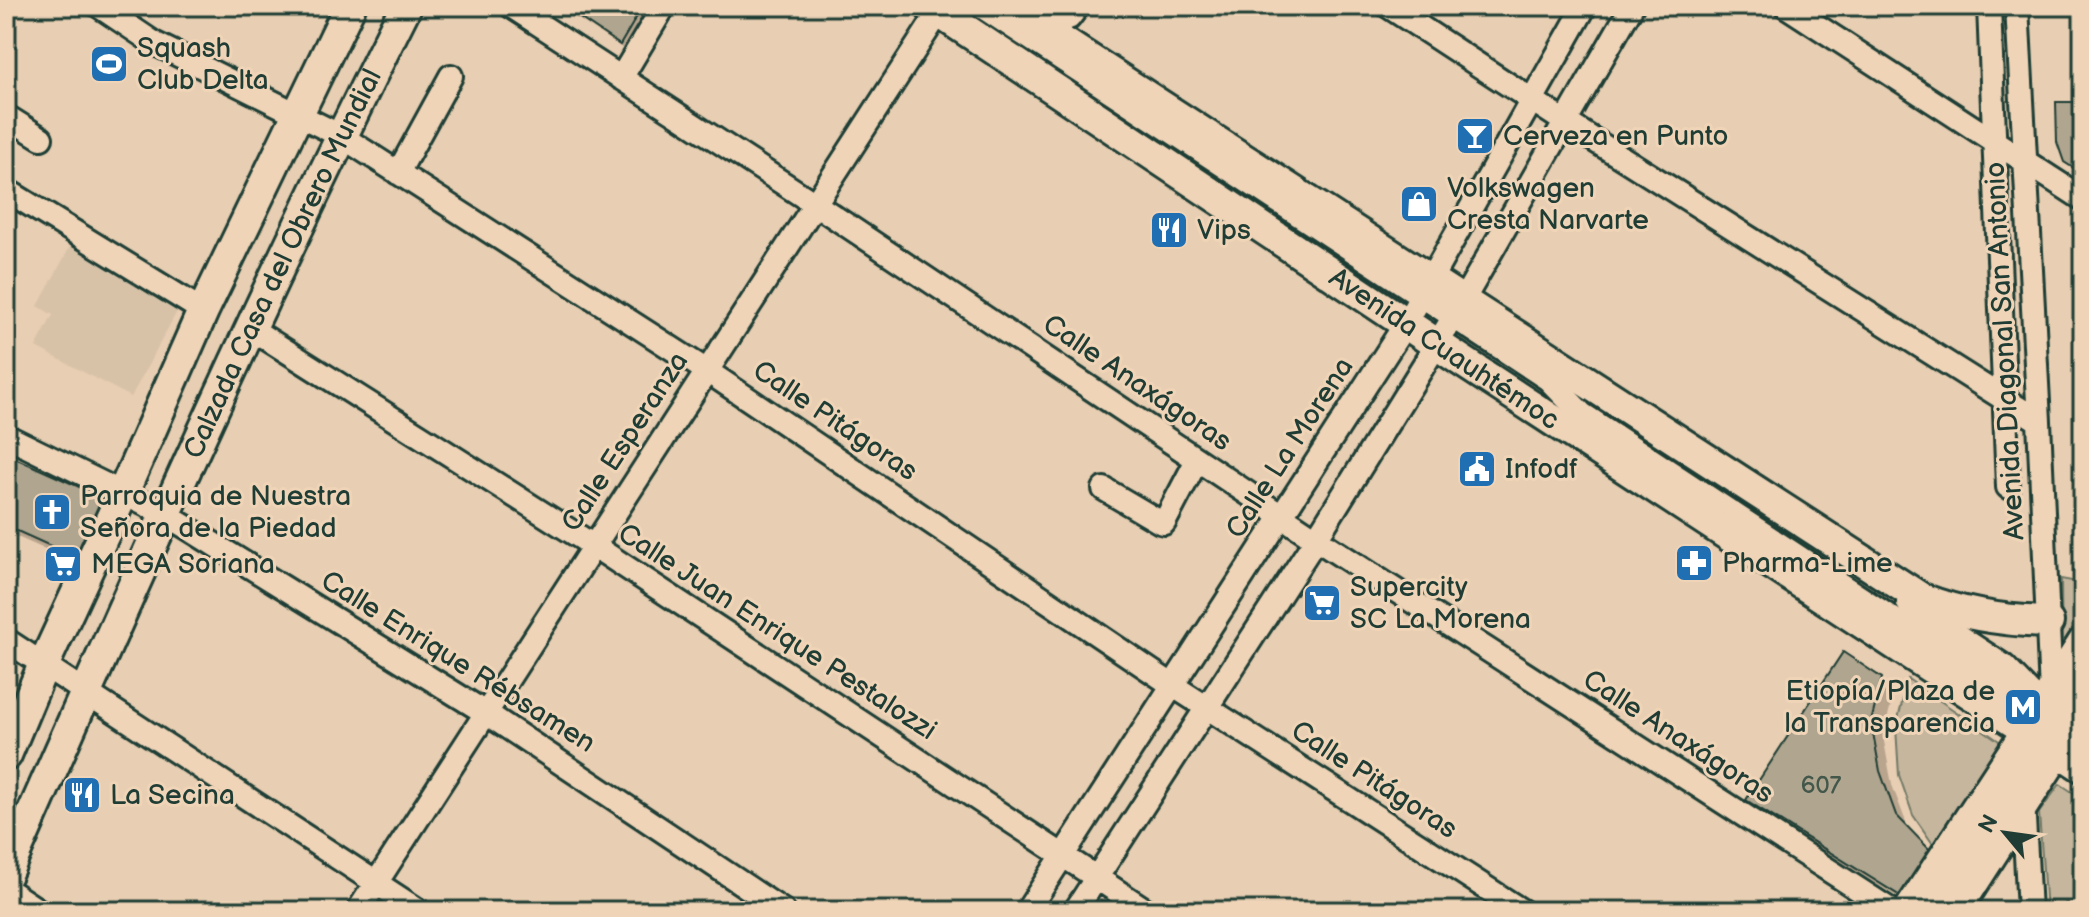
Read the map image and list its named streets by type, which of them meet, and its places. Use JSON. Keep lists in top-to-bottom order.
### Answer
{
  "streets": {
    "main road": ["Calzada Casa del Obrero Mundial", "Avenida Cuauhtémoc"],
    "street": [
      "Avenida Diagonal San Antonio",
      "Calle Anaxágoras",
      "Calle Pitágoras",
      "Calle Esperanza",
      "Calle La Morena",
      "Calle Juan Enrique Pestalozzi",
      "Calle Enrique Rébsamen"
    ]
  },
  "crossings": [
    ["Calzada Casa del Obrero Mundial", "Calle Pitágoras"],
    ["Calzada Casa del Obrero Mundial", "Calle Juan Enrique Pestalozzi"],
    ["Calzada Casa del Obrero Mundial", "Calle Enrique Rébsamen"],
    ["Avenida Cuauhtémoc", "Avenida Diagonal San Antonio"],
    ["Avenida Cuauhtémoc", "Calle Esperanza"],
    ["Avenida Cuauhtémoc", "Calle La Morena"],
    ["Calle Anaxágoras", "Calle Esperanza"],
    ["Calle Anaxágoras", "Calle La Morena"],
    ["Calle Pitágoras", "Calle Esperanza"],
    ["Calle Pitágoras", "Calle La Morena"],
    ["Calle Esperanza", "Calle Juan Enrique Pestalozzi"],
    ["Calle Esperanza", "Calle Enrique Rébsamen"],
    ["Calle La Morena", "Calle Juan Enrique Pestalozzi"]
  ],
  "places": {
    "sports": ["Squash Club Delta"],
    "bar": ["Cerveza en Punto"],
    "shop": ["Volkswagen Cresta Narvarte"],
    "restaurant": ["Vips", "La Secina"],
    "public building": ["Infodf"],
    "church": ["Parroquia de Nuestra Señora de la Piedad"],
    "pharmacy": ["Pharma-Lime"],
    "supermarket": ["MEGA Soriana", "Supercity SC La Morena"],
    "metro station": ["Etiopía/Plaza de la Transparencia"]
  },
  "house_numbers": ["607"],
  "north": "top left"
}
